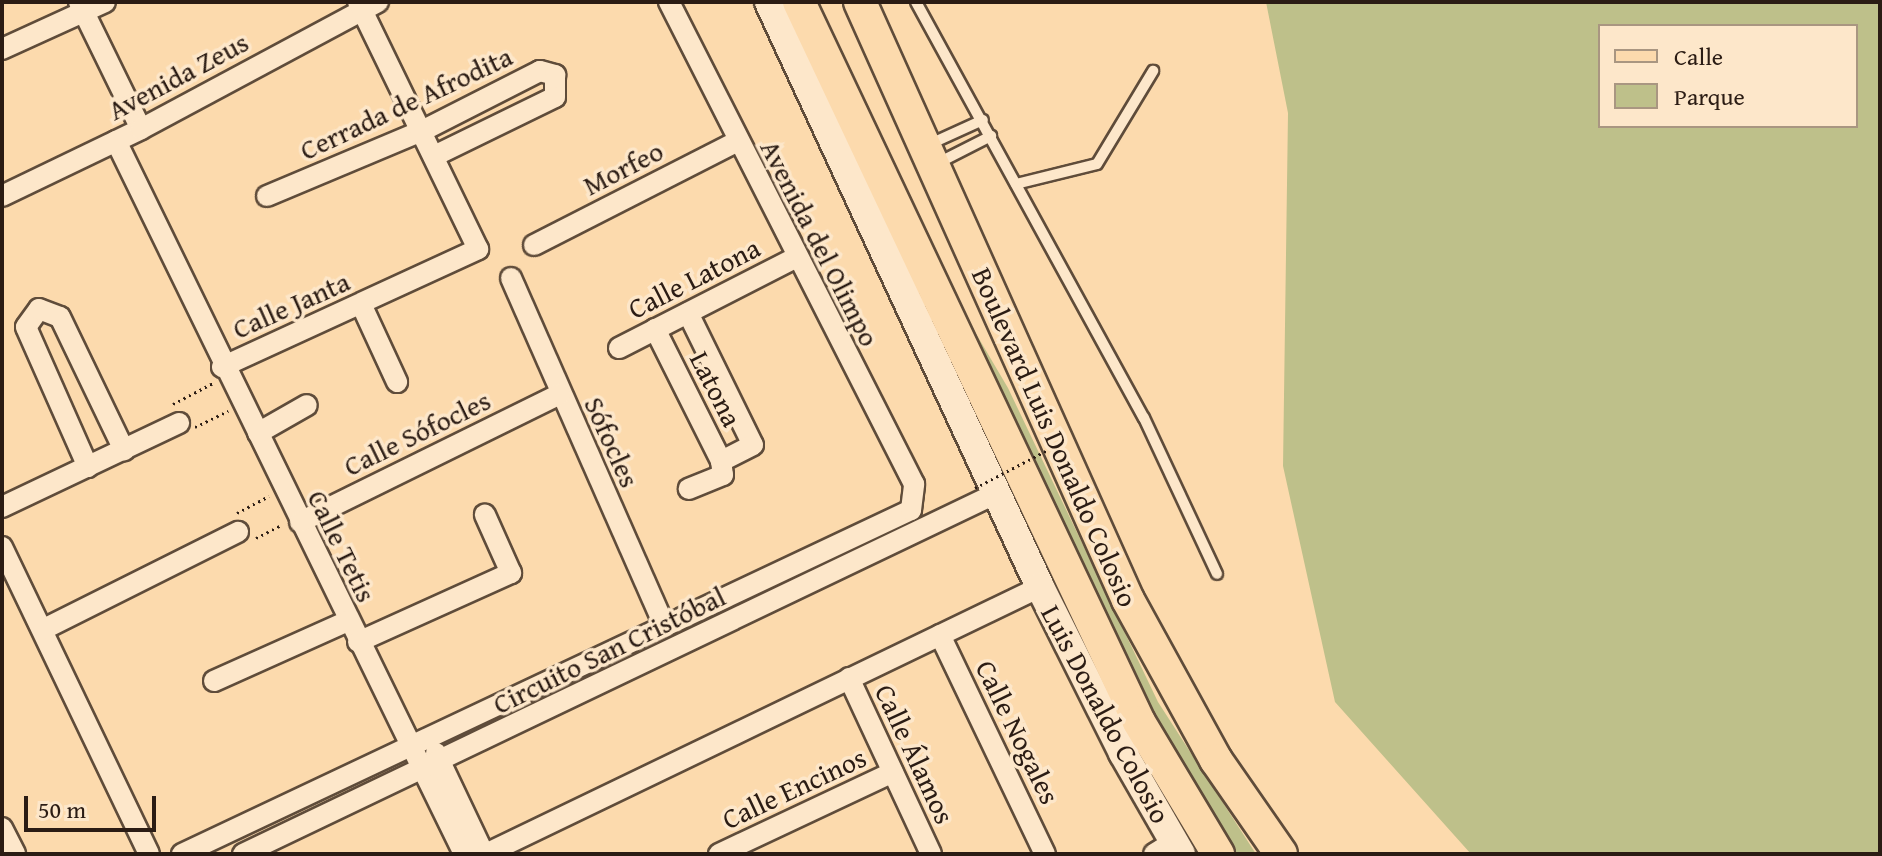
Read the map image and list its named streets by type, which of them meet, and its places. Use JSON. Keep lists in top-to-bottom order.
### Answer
{
  "streets": {
    "main road": ["Boulevard Luis Donaldo Colosio"],
    "street": [
      "Avenida Zeus",
      "Cerrada de Afrodita",
      "Morfeo",
      "Avenida del Olimpo",
      "Calle Latona",
      "Calle Janta",
      "Latona",
      "Calle Sófocles",
      "Sófocles",
      "Calle Tetis",
      "Circuito San Cristóbal",
      "Luis Donaldo Colosio",
      "Calle Nogales",
      "Calle Álamos",
      "Calle Encinos"
    ]
  },
  "crossings": [
    ["Avenida Zeus", "Calle Janta"],
    ["Cerrada de Afrodita", "Calle Janta"],
    ["Morfeo", "Avenida del Olimpo"],
    ["Avenida del Olimpo", "Calle Latona"],
    ["Avenida del Olimpo", "Sófocles"],
    ["Calle Latona", "Latona"],
    ["Calle Janta", "Calle Tetis"],
    ["Calle Sófocles", "Sófocles"],
    ["Calle Sófocles", "Calle Tetis"],
    ["Calle Tetis", "Circuito San Cristóbal"],
    ["Circuito San Cristóbal", "Luis Donaldo Colosio"],
    ["Calle Álamos", "Calle Encinos"]
  ],
  "legend": ["Calle", "Parque"],
  "scale_bar": "50 m"
}
